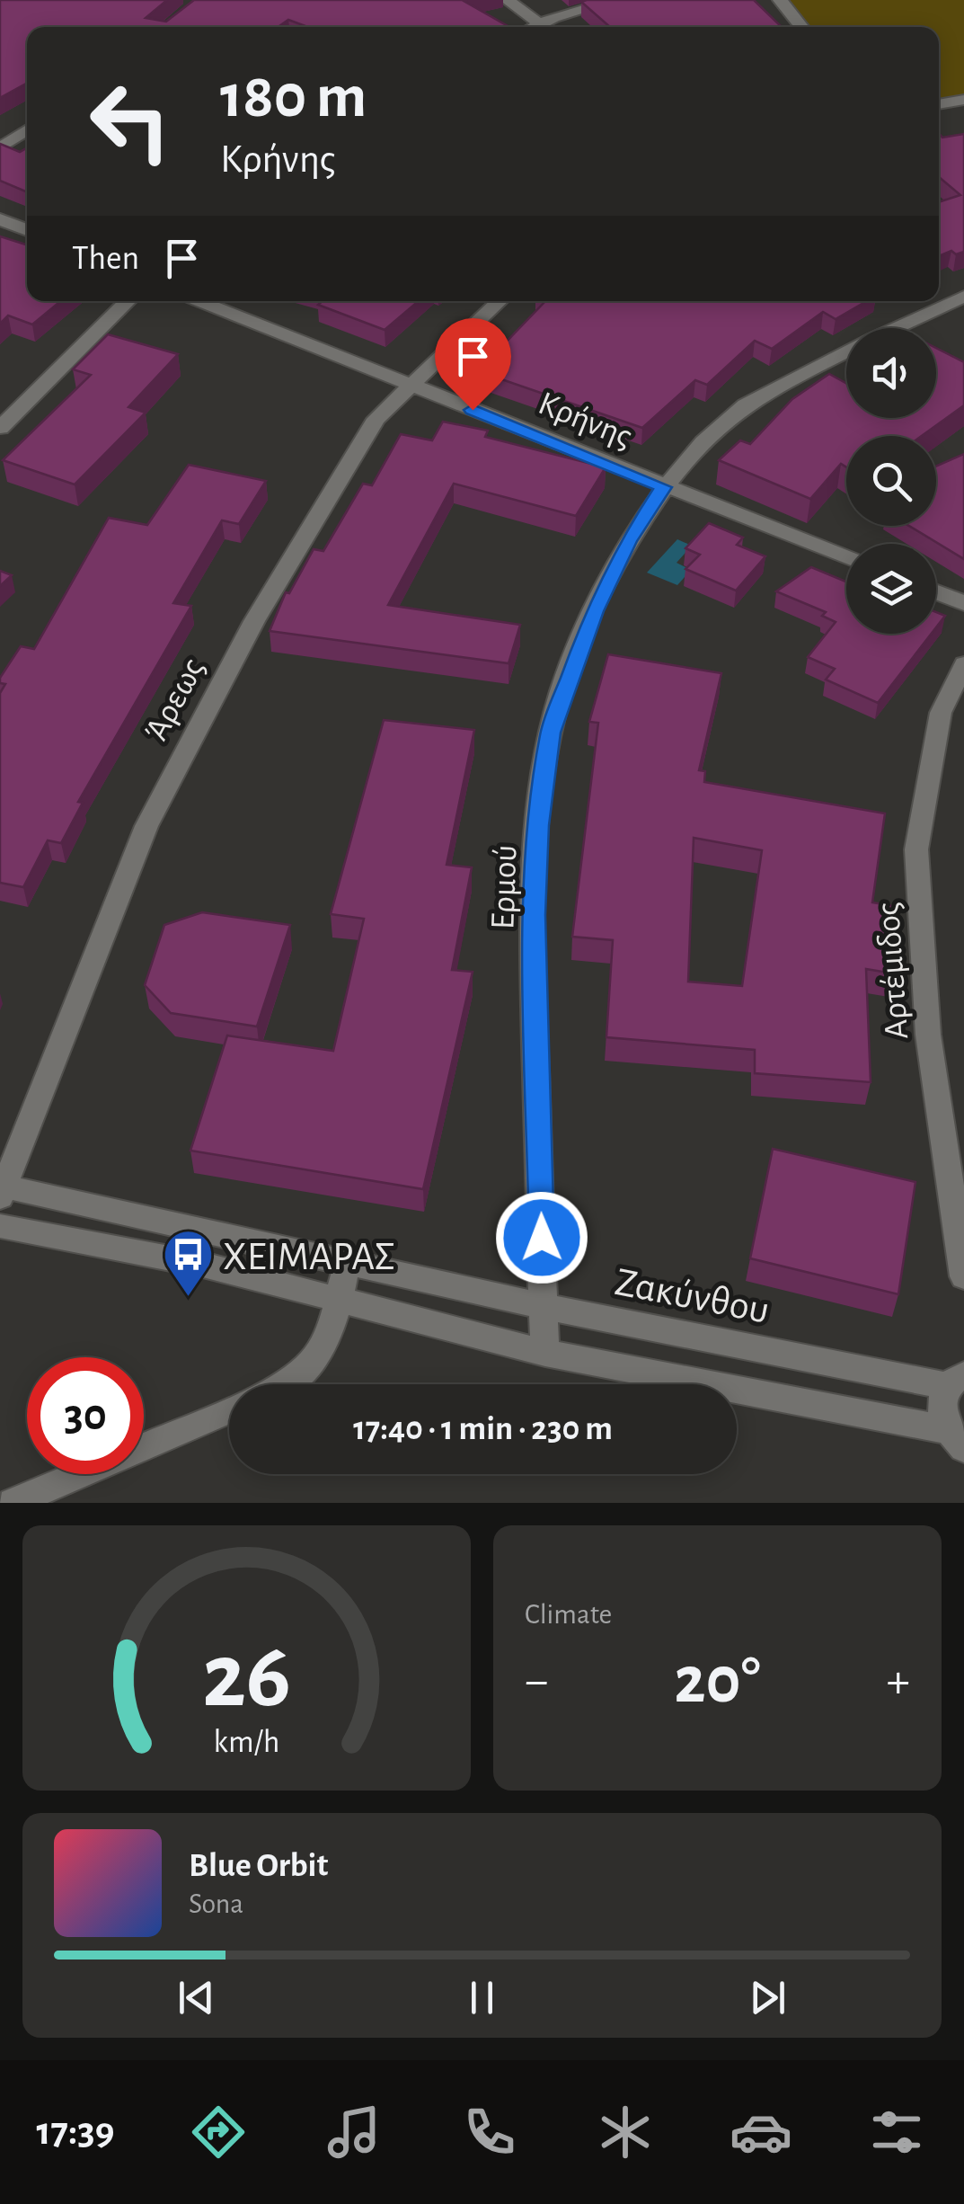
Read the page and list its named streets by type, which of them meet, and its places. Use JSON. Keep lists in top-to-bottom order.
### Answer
{
  "streets": {
    "street": [
      "Κρήνης",
      "Άρεως",
      "Ερμού",
      "Αρτέμιδος",
      "Ζακύνθου"
    ]
  },
  "crossings": [
    ["Κρήνης", "Άρεως"],
    ["Κρήνης", "Ερμού"],
    ["Άρεως", "Ζακύνθου"],
    ["Ερμού", "Ζακύνθου"]
  ],
  "places": {
    "bus stop": ["ΧΕΙΜΑΡΑΣ"]
  },
  "page": {
    "turn": ["180 m", "Κρήνης"],
    "then": "Then",
    "limit": "30",
    "trip": "17:40 · 1 min · 230 m",
    "tile": "Climate",
    "heat": ["−", "20°", "+"],
    "song": ["Blue Orbit", "Sona"],
    "tabs": "17:39",
    "gauge": ["26", "km/h"]
  }
}
